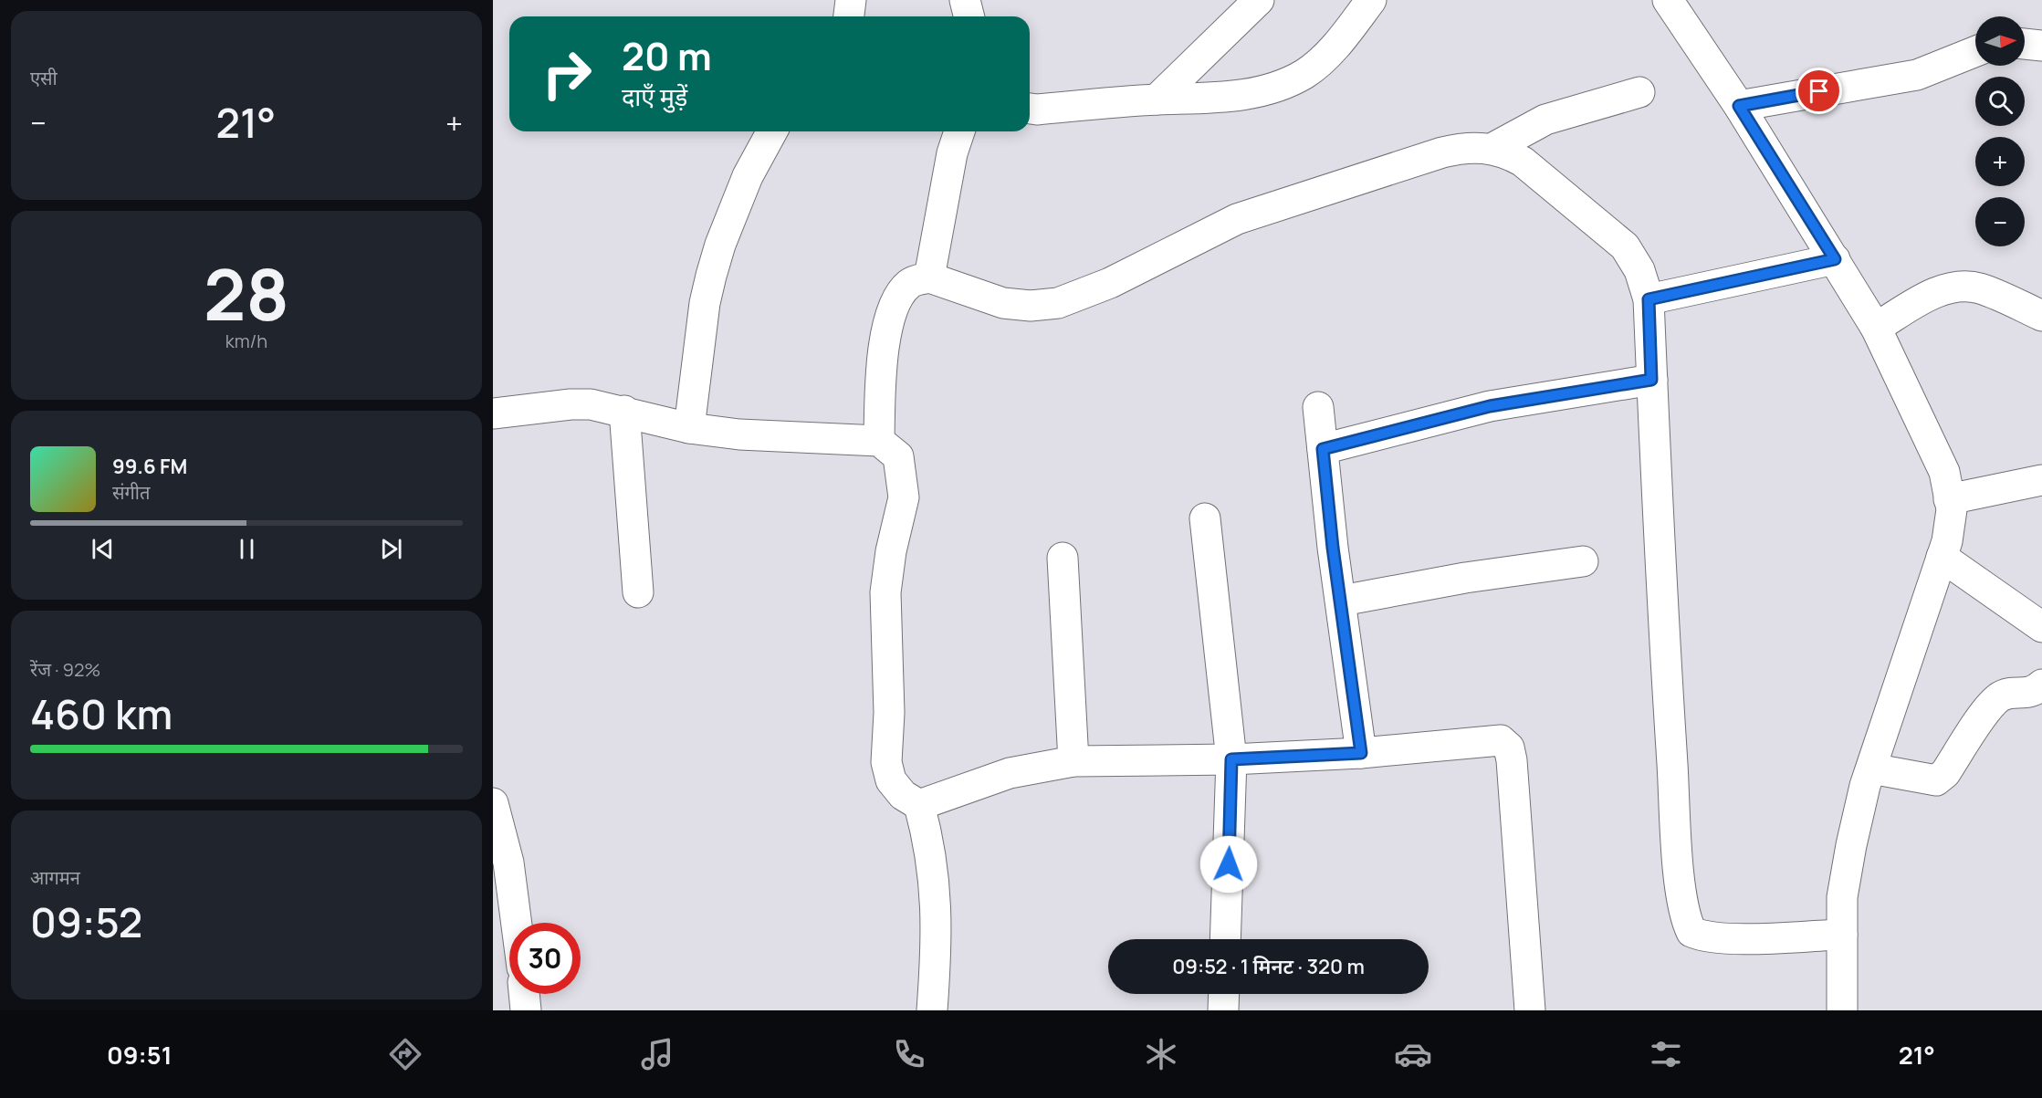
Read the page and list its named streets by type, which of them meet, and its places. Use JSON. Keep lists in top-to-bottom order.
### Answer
{
  "north": "right",
  "page": {
    "tile": [
      "एसी",
      ["28", "km/h"],
      ["रेंज · 92%", "460 km"],
      ["आगमन", "09:52"]
    ],
    "map_buttons": ["+", "−"],
    "turn": ["20 m", "दाएँ मुड़ें"],
    "heat": ["−", "21°", "+"],
    "song": ["99.6 FM", "संगीत"],
    "limit": "30",
    "trip": "09:52 · 1 मिनट · 320 m",
    "tabs": ["09:51", "21°"]
  }
}
